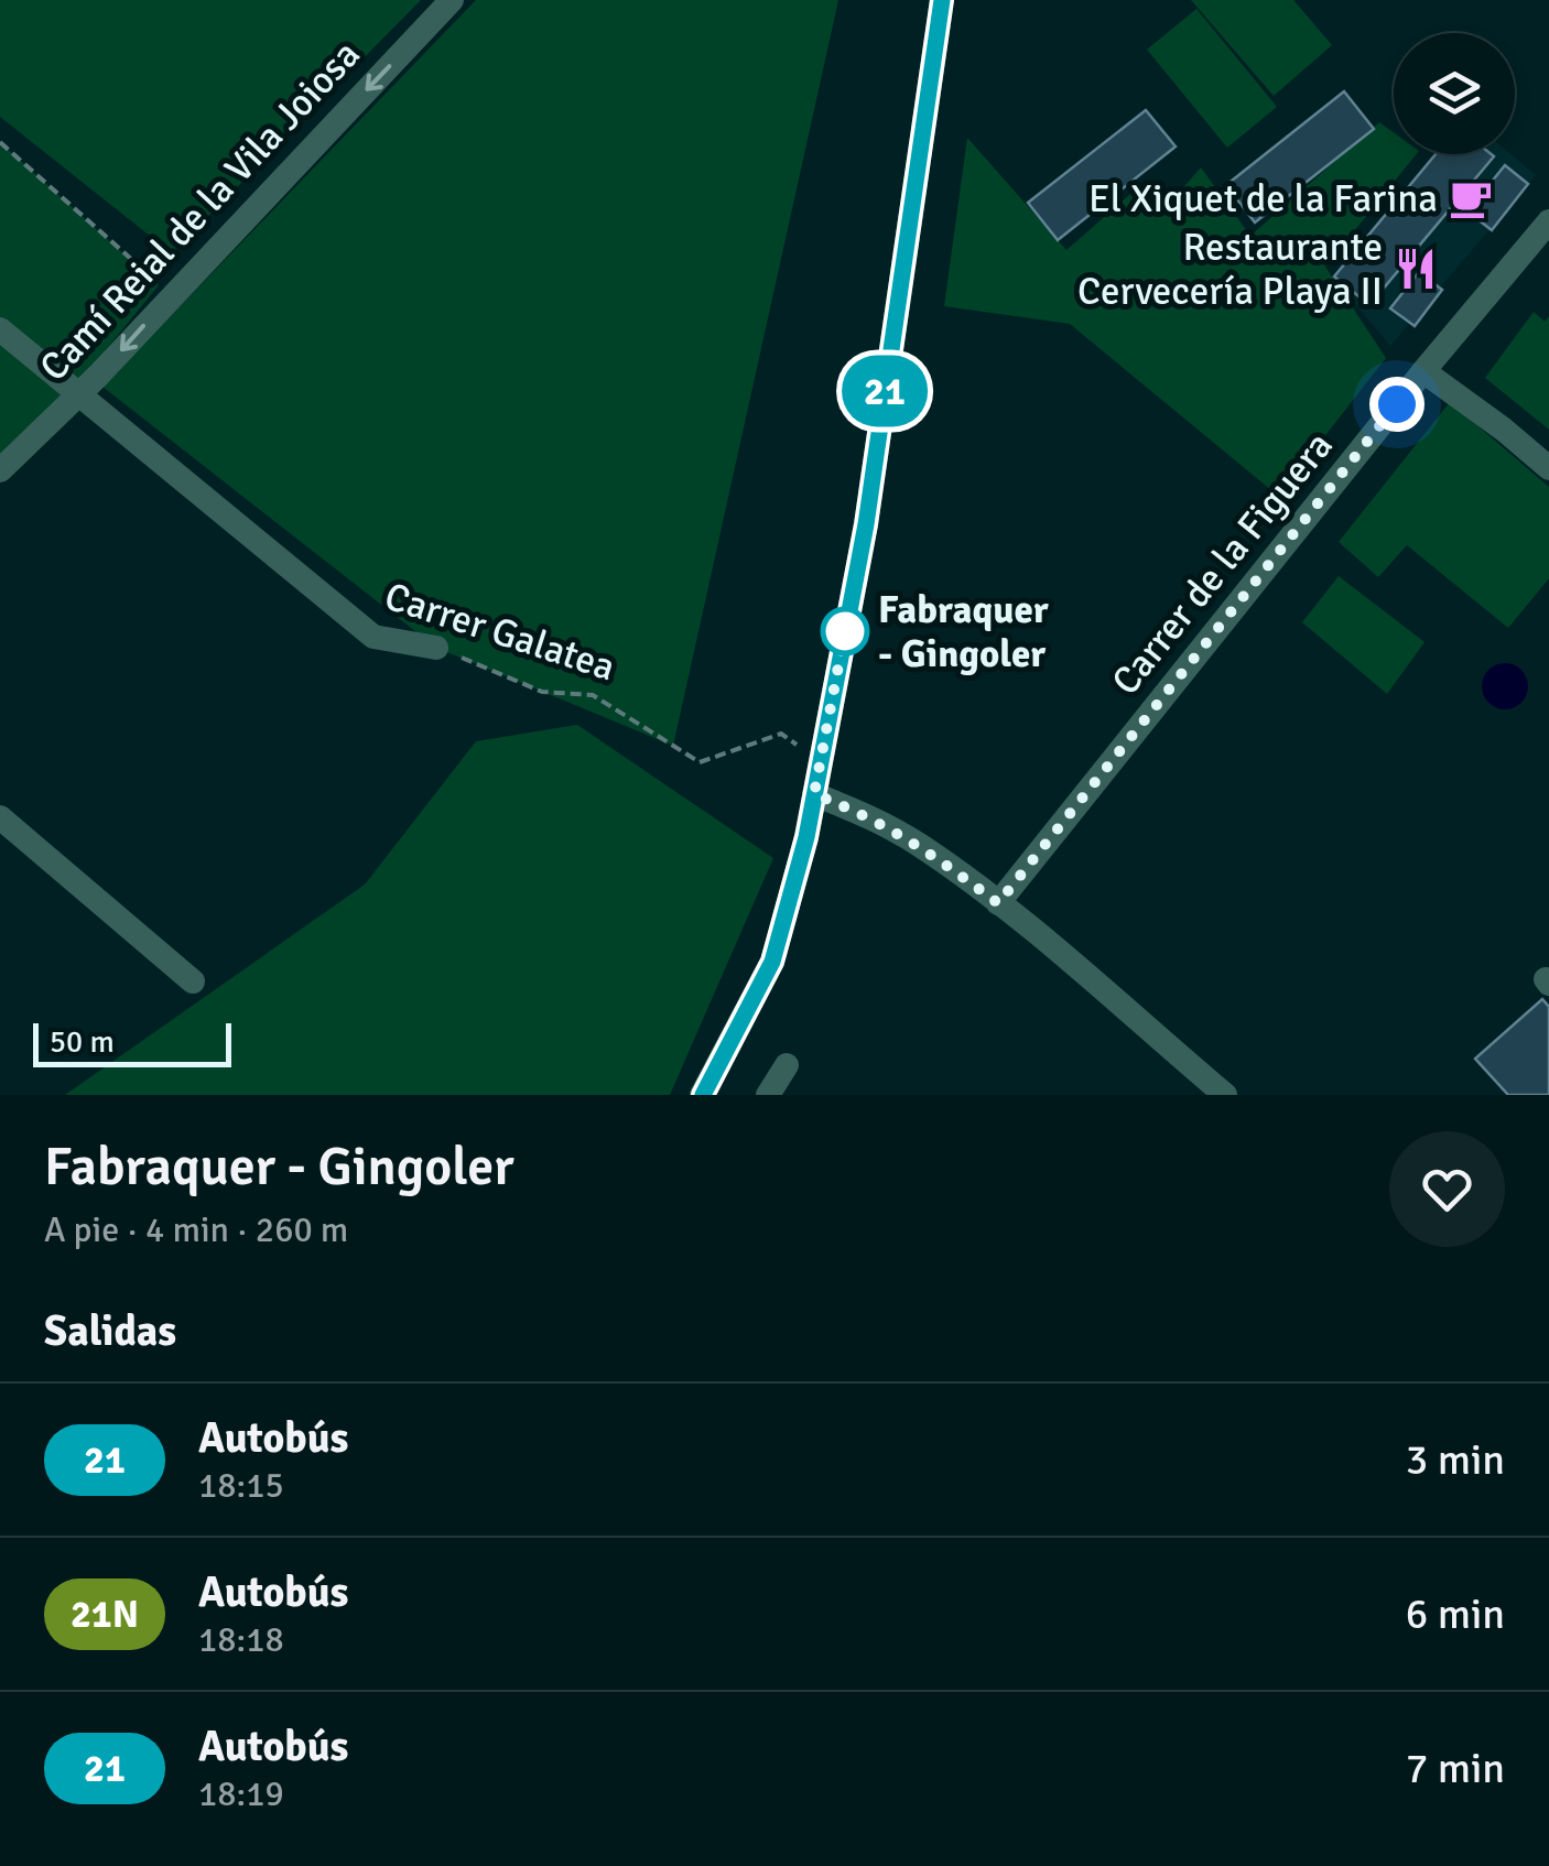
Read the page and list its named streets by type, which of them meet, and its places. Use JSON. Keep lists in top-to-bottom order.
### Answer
{
  "streets": {
    "street": ["Camí Reial de la Vila Joiosa", "Carrer de la Figuera", "Carrer Galatea"]
  },
  "crossings": [
    ["Camí Reial de la Vila Joiosa", "Carrer Galatea"]
  ],
  "one_way": ["Camí Reial de la Vila Joiosa"],
  "places": {
    "cafe": ["El Xiquet de la Farina"],
    "restaurant": ["Restaurante Cervecería Playa II"],
    "other": ["Fabraquer - Gingoler"]
  },
  "lines": ["bus line 21"],
  "scale_bar": "50 m",
  "page": {
    "on_map": "21",
    "scale": "50 m",
    "heading": [
      ["Fabraquer - Gingoler", "A pie · 4 min · 260 m"],
      "Salidas"
    ],
    "list": [
      {
        "mark": "21",
        "name": "Autobús",
        "note": "18:15",
        "value": "3 min"
      },
      {
        "mark": "21N",
        "name": "Autobús",
        "note": "18:18",
        "value": "6 min"
      },
      {
        "mark": "21",
        "name": "Autobús",
        "note": "18:19",
        "value": "7 min"
      }
    ]
  }
}
